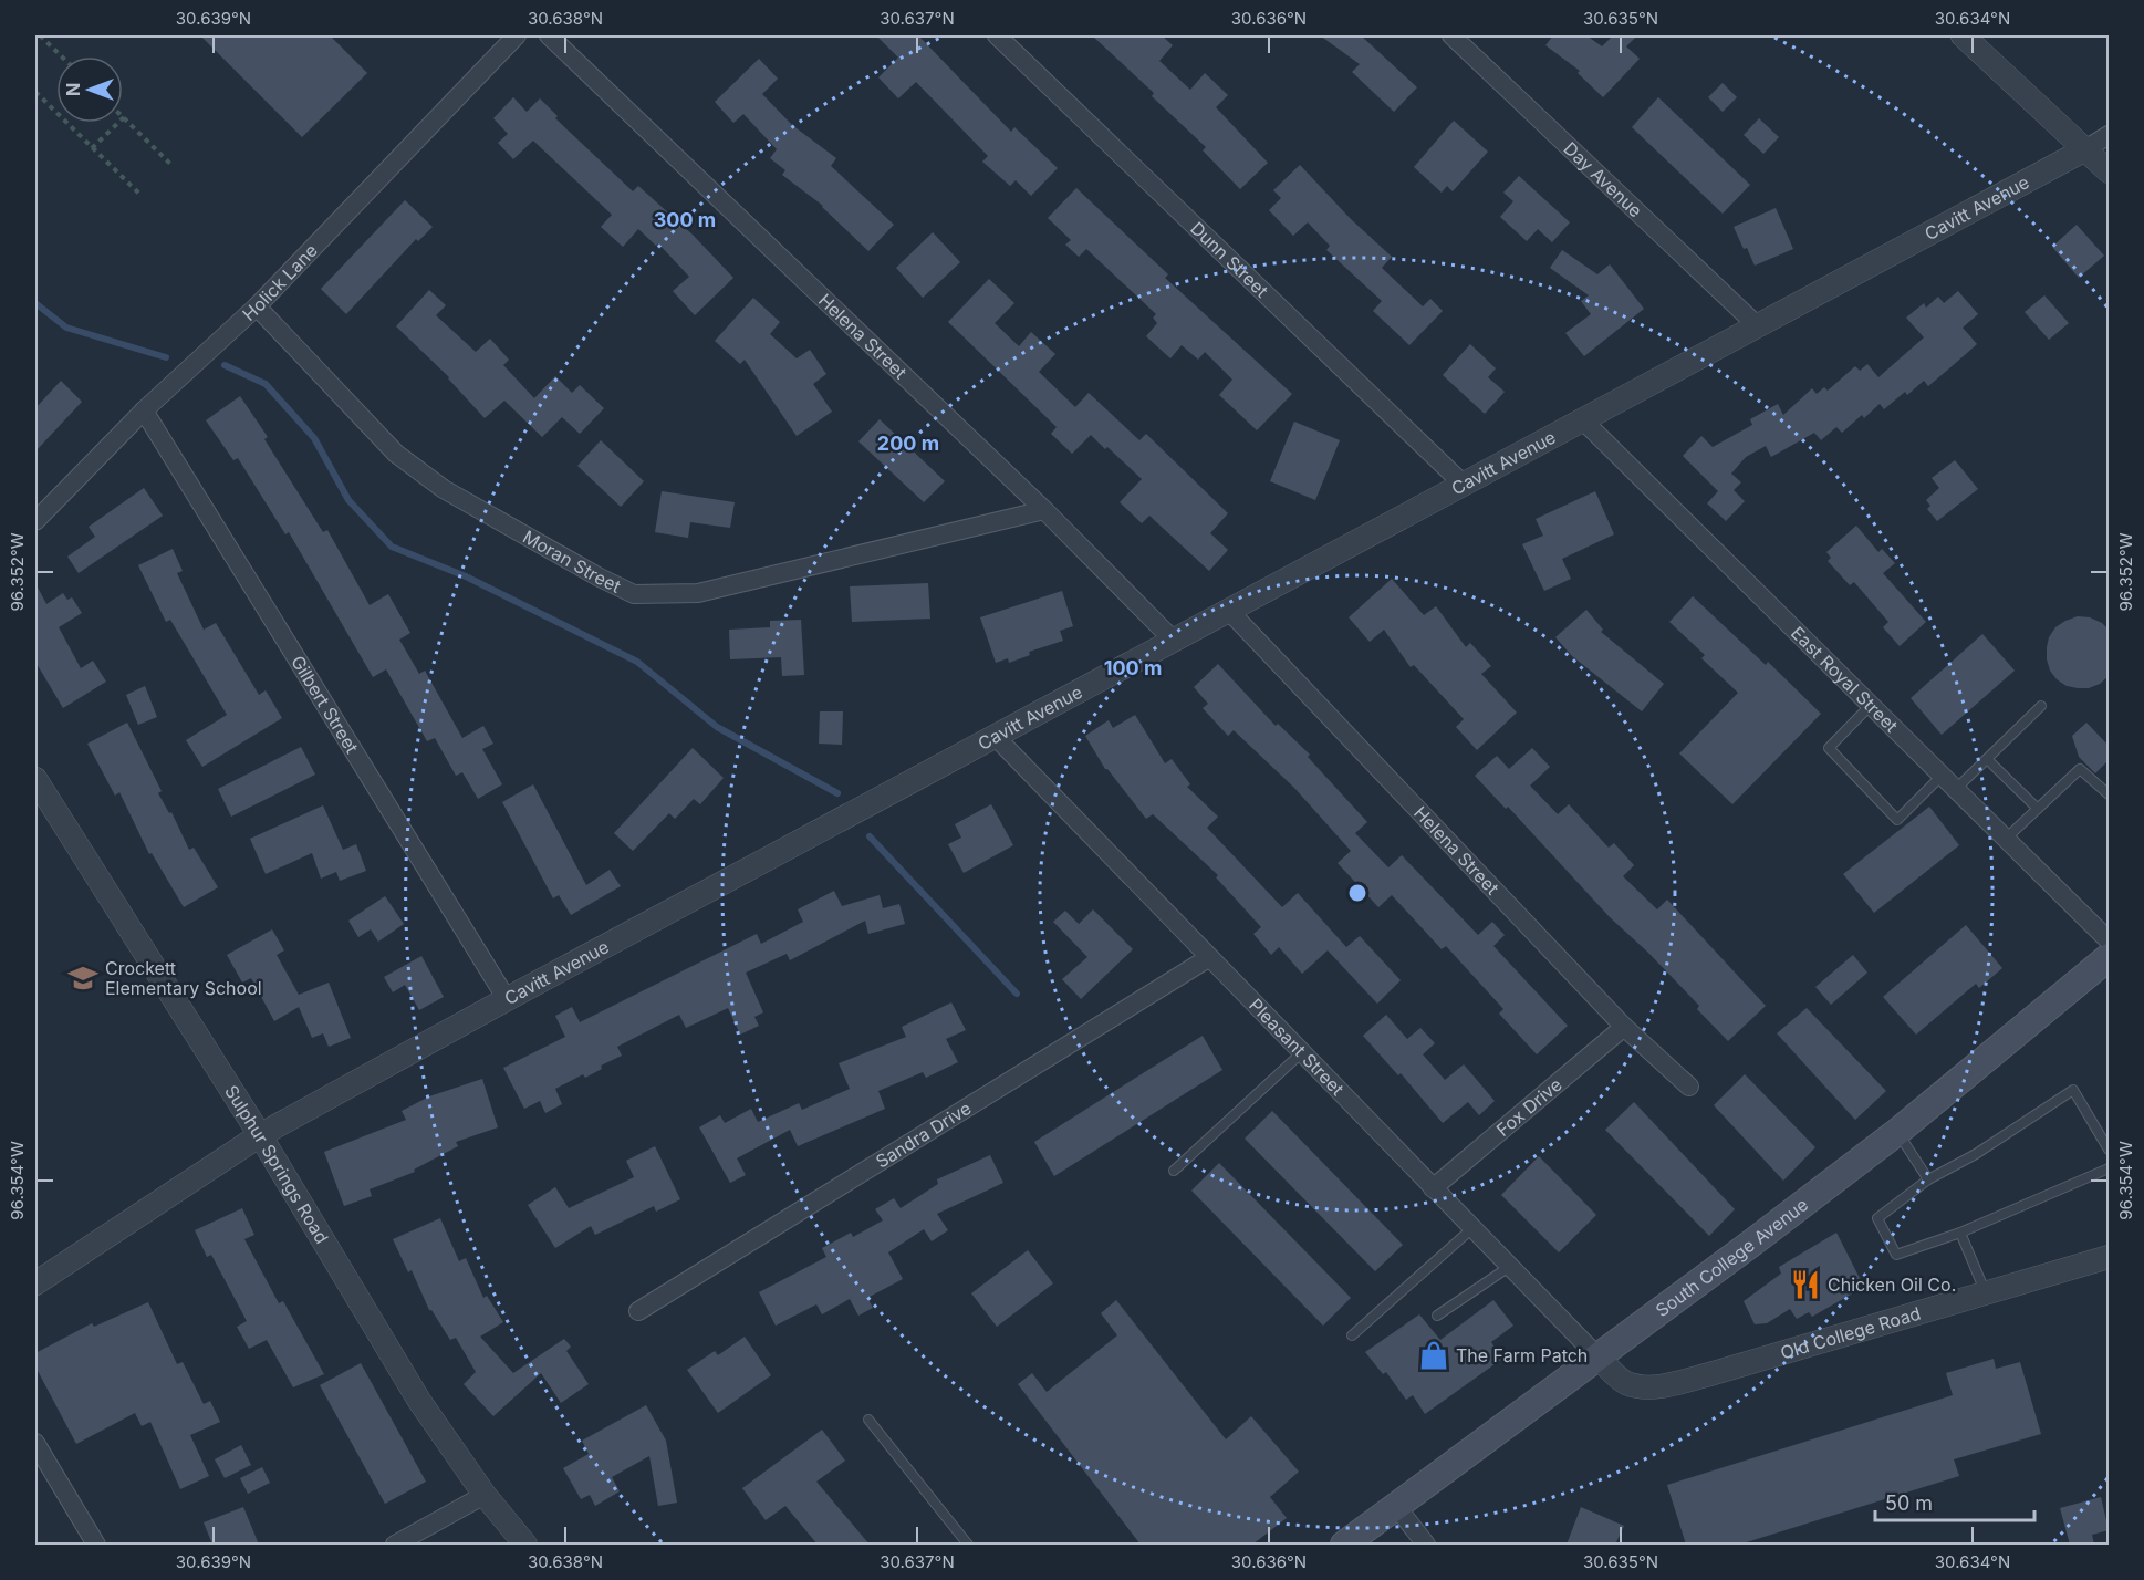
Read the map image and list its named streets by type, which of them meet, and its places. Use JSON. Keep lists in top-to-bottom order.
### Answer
{
  "streets": {
    "main road": ["South College Avenue"],
    "street": [
      "Day Avenue",
      "Cavitt Avenue",
      "Dunn Street",
      "Holick Lane",
      "Helena Street",
      "Moran Street",
      "East Royal Street",
      "Gilbert Street",
      "Pleasant Street",
      "Fox Drive",
      "Sandra Drive",
      "Sulphur Springs Road",
      "Old College Road"
    ]
  },
  "crossings": [
    ["Day Avenue", "Cavitt Avenue"],
    ["Cavitt Avenue", "Dunn Street"],
    ["Cavitt Avenue", "Helena Street"],
    ["Cavitt Avenue", "East Royal Street"],
    ["Cavitt Avenue", "Gilbert Street"],
    ["Cavitt Avenue", "Pleasant Street"],
    ["Cavitt Avenue", "Sulphur Springs Road"],
    ["Holick Lane", "Moran Street"],
    ["Holick Lane", "Gilbert Street"],
    ["Helena Street", "Moran Street"],
    ["Helena Street", "Fox Drive"],
    ["Pleasant Street", "Fox Drive"],
    ["Pleasant Street", "Sandra Drive"],
    ["Pleasant Street", "South College Avenue"],
    ["Pleasant Street", "Old College Road"],
    ["South College Avenue", "Old College Road"]
  ],
  "places": {
    "school or university": ["Crockett Elementary School"],
    "restaurant": ["Chicken Oil Co."],
    "shop": ["The Farm Patch"]
  },
  "scale_bar": "50 m",
  "north": "left",
  "coordinates": [
    "30.639°N",
    "30.638°N",
    "30.637°N",
    "30.636°N",
    "30.635°N",
    "30.634°N",
    "96.352°W",
    "96.354°W"
  ],
  "rings": ["300 m", "200 m", "100 m"]
}
